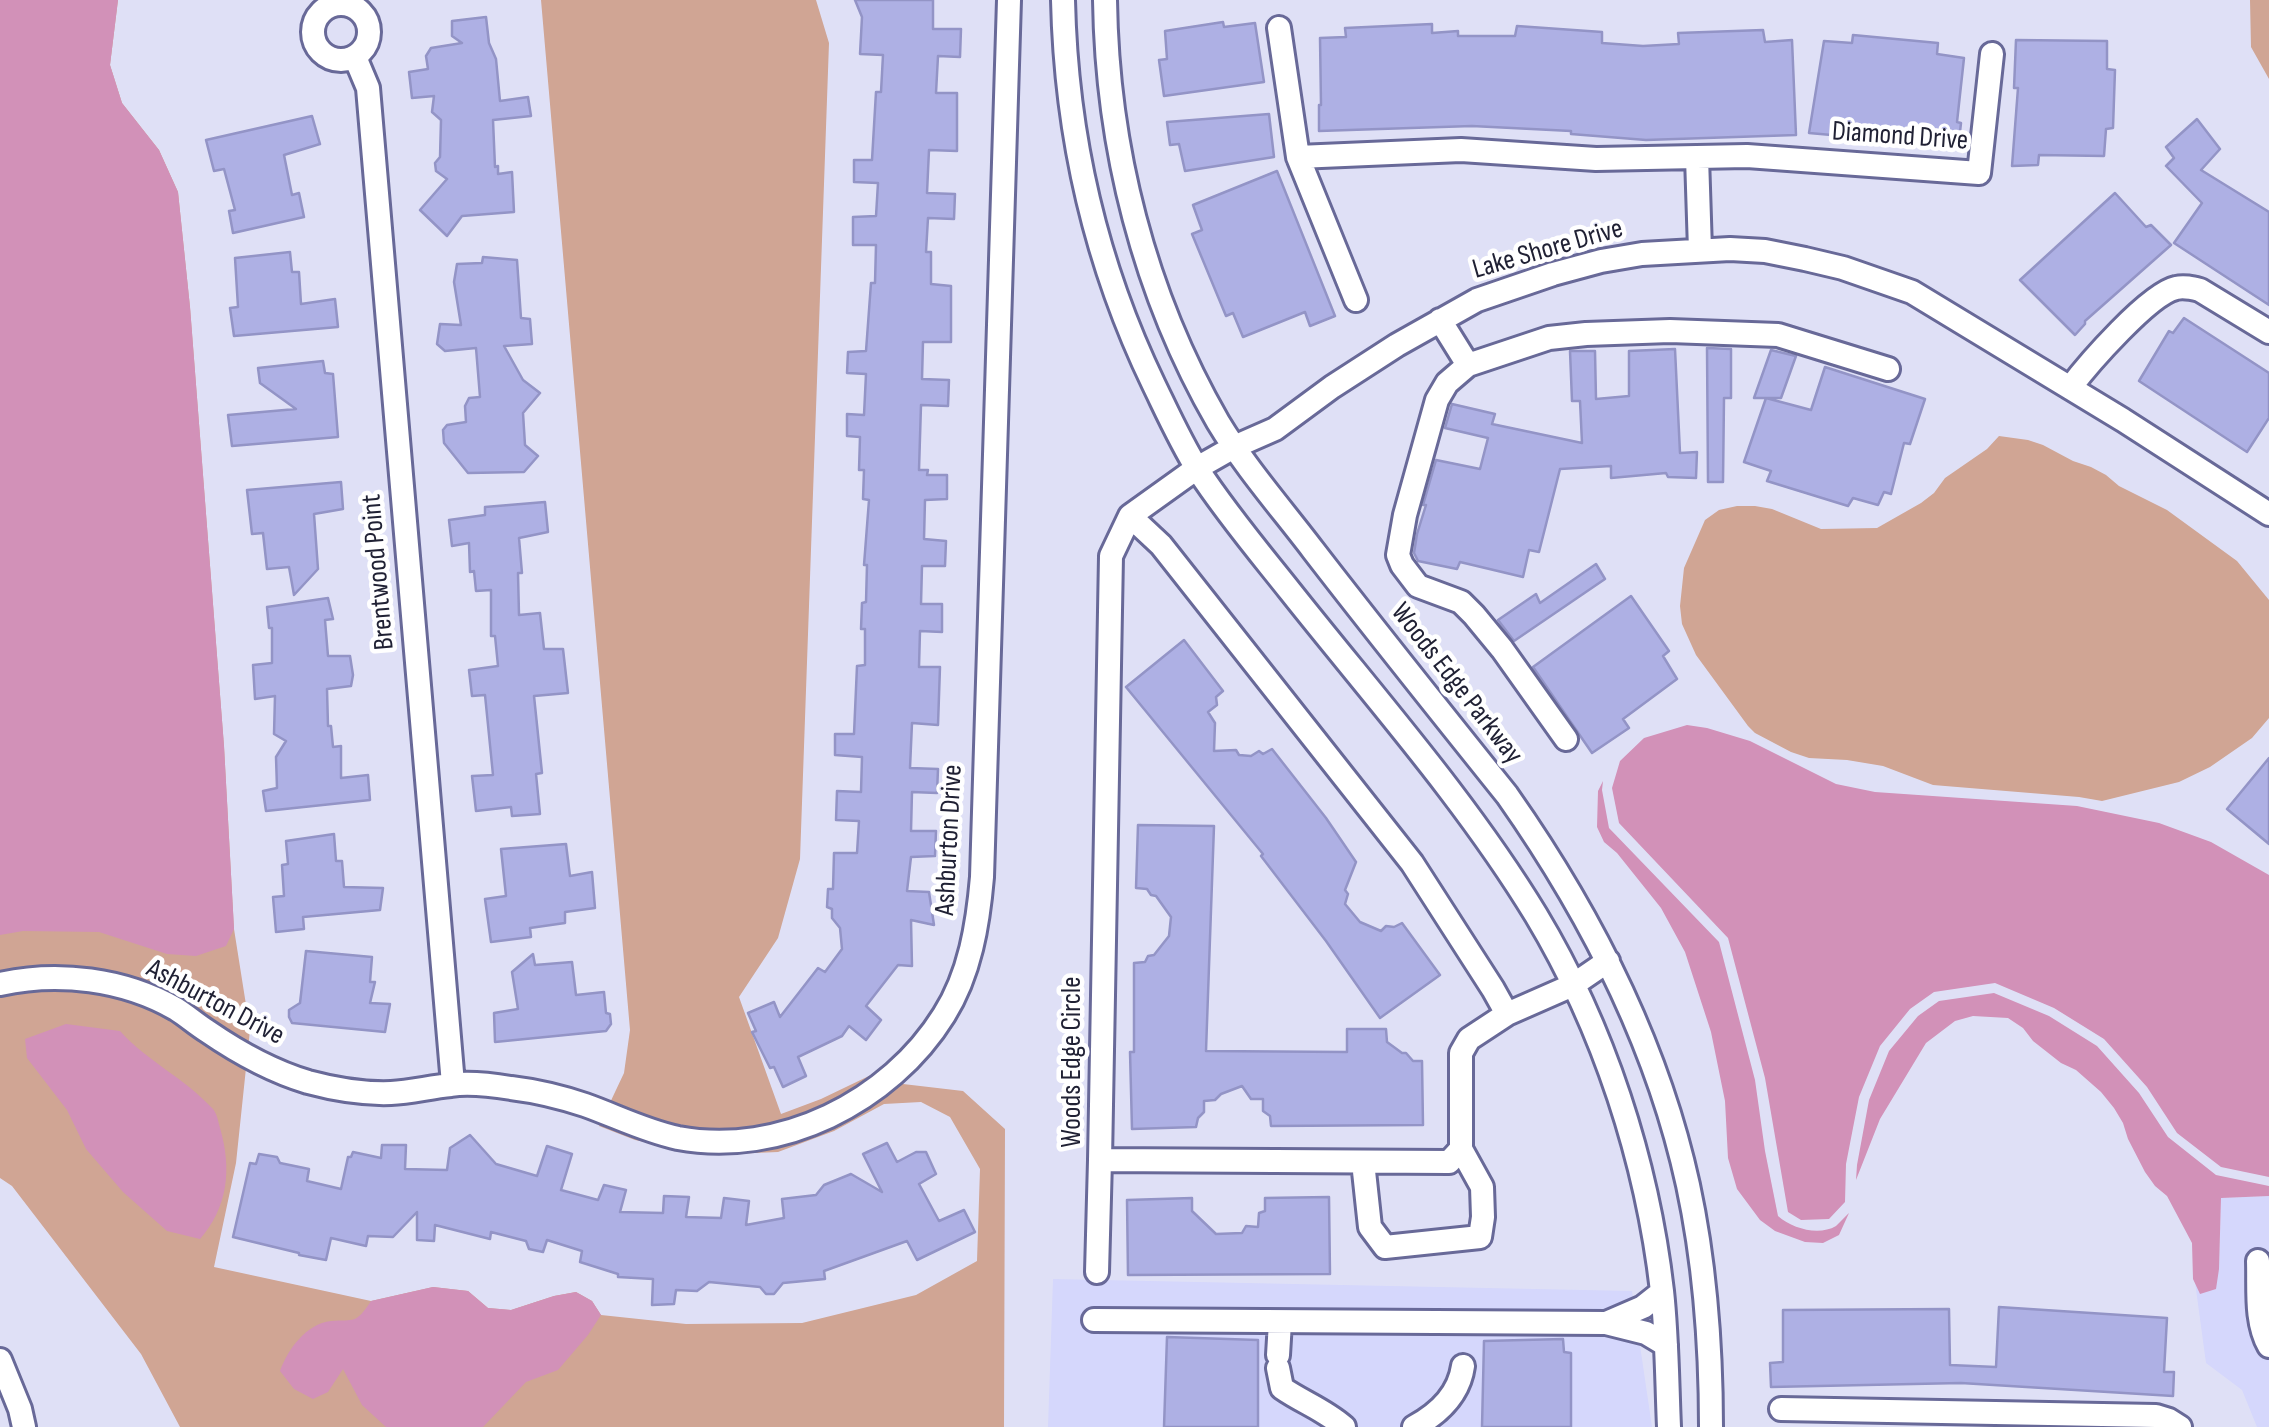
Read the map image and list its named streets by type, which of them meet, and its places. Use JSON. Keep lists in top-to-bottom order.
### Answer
{
  "streets": {
    "street": [
      "Diamond Drive",
      "Lake Shore Drive",
      "Brentwood Point",
      "Woods Edge Parkway",
      "Ashburton Drive",
      "Woods Edge Circle"
    ]
  },
  "crossings": [
    ["Lake Shore Drive", "Woods Edge Parkway"],
    ["Brentwood Point", "Ashburton Drive"]
  ]
}
